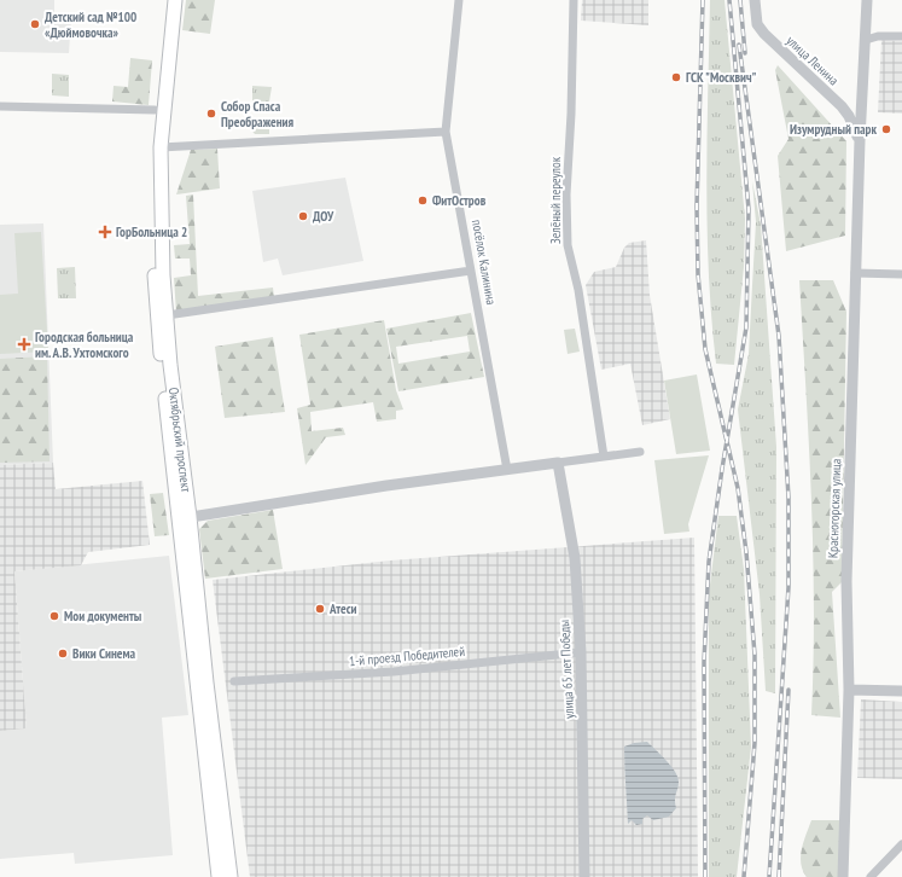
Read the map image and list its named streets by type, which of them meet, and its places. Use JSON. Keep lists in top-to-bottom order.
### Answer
{
  "streets": {
    "main road": ["Октябрьский проспект"],
    "street": [
      "улица Ленина",
      "Зелёный переулок",
      "посёлок Калинина",
      "Красногорская улица",
      "1-й проезд Победителей",
      "улица 65 лет Победы"
    ]
  },
  "crossings": [
    ["улица Ленина", "Красногорская улица"],
    ["1-й проезд Победителей", "улица 65 лет Победы"]
  ],
  "places": {
    "other": [
      "Детский сад №100 «Дюймовочка»",
      "ГСК \"Москвич\"",
      "Собор Спаса Преображения",
      "Изумрудный парк",
      "ФитОстров",
      "ДОУ",
      "Атеси",
      "Мои документы",
      "Вики Синема"
    ],
    "health": ["ГорБольница 2", "Городская больница им. А.В. Ухтомского"]
  }
}
